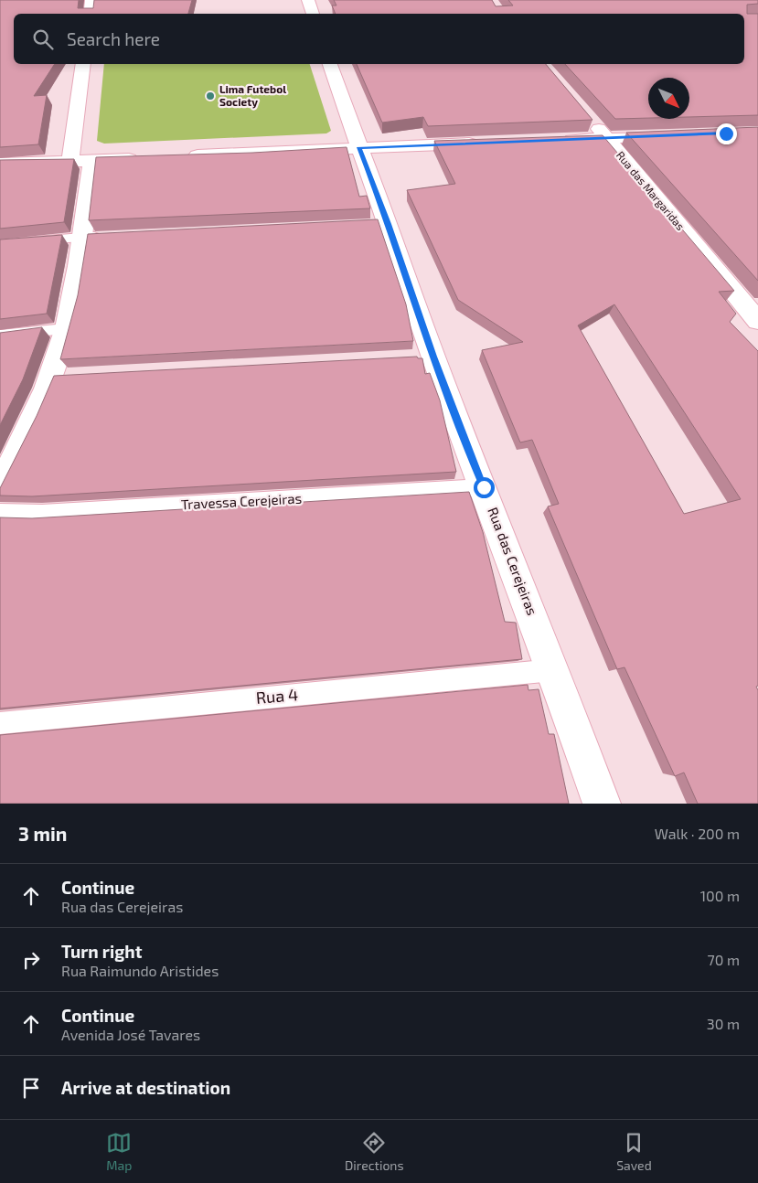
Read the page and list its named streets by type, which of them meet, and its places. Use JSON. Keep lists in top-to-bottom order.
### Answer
{
  "streets": {
    "street": ["Rua das Margaridas", "Rua das Cerejeiras"],
    "lane": ["Travessa Cerejeiras", "Rua 4"]
  },
  "crossings": [
    ["Travessa Cerejeiras", "Rua das Cerejeiras"],
    ["Rua das Cerejeiras", "Rua 4"]
  ],
  "places": ["Lima Futebol Society"],
  "north": "bottom right",
  "page": {
    "search": "Search here",
    "heading": ["3 min", "Walk · 200 m"],
    "list": [
      ["Continue", "Rua das Cerejeiras", "100 m"],
      ["Turn right", "Rua Raimundo Aristides", "70 m"],
      ["Continue", "Avenida José Tavares", "30 m"],
      "Arrive at destination"
    ],
    "nav": ["Map", "Directions", "Saved"]
  }
}
